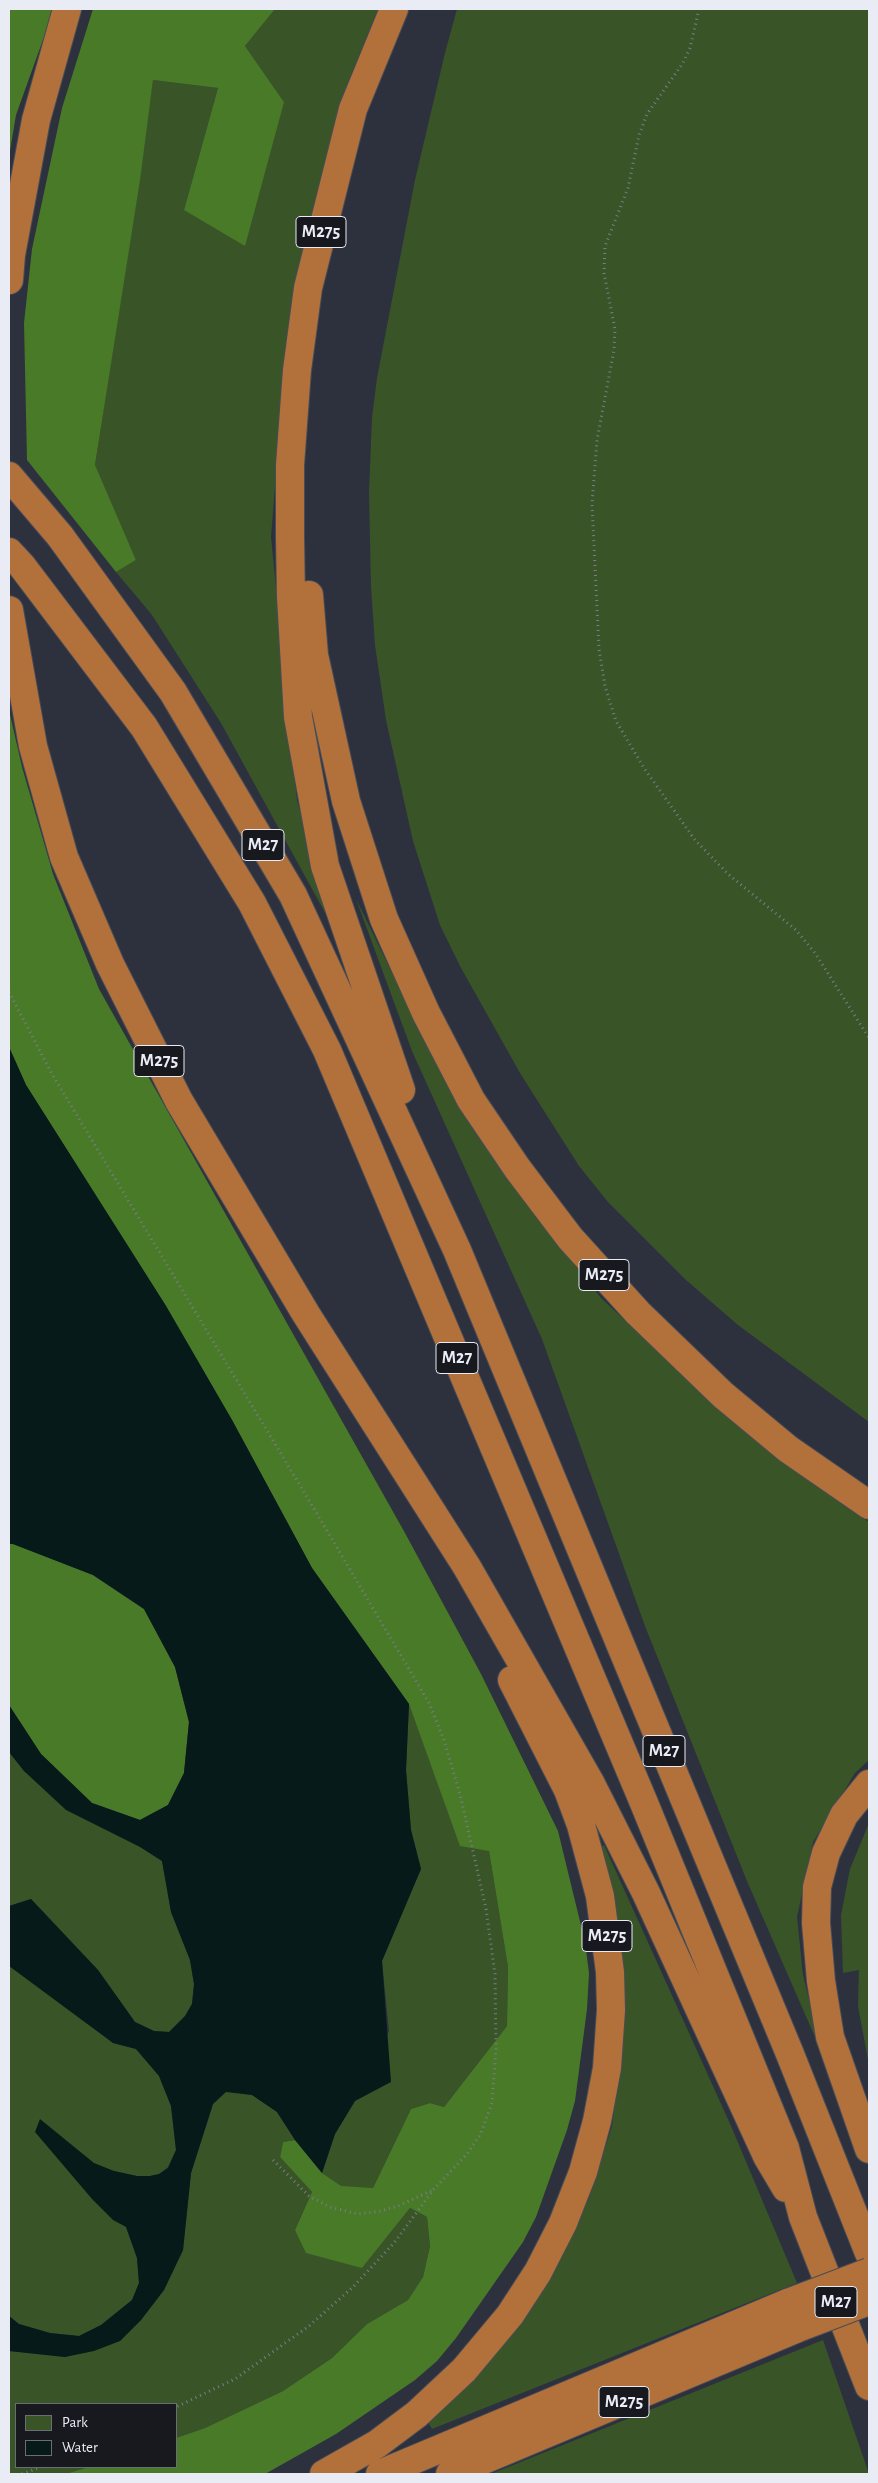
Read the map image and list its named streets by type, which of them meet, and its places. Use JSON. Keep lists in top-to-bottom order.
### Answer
{
  "streets": {
    "highway": ["M275", "M27"]
  },
  "legend": ["Park", "Water"]
}
